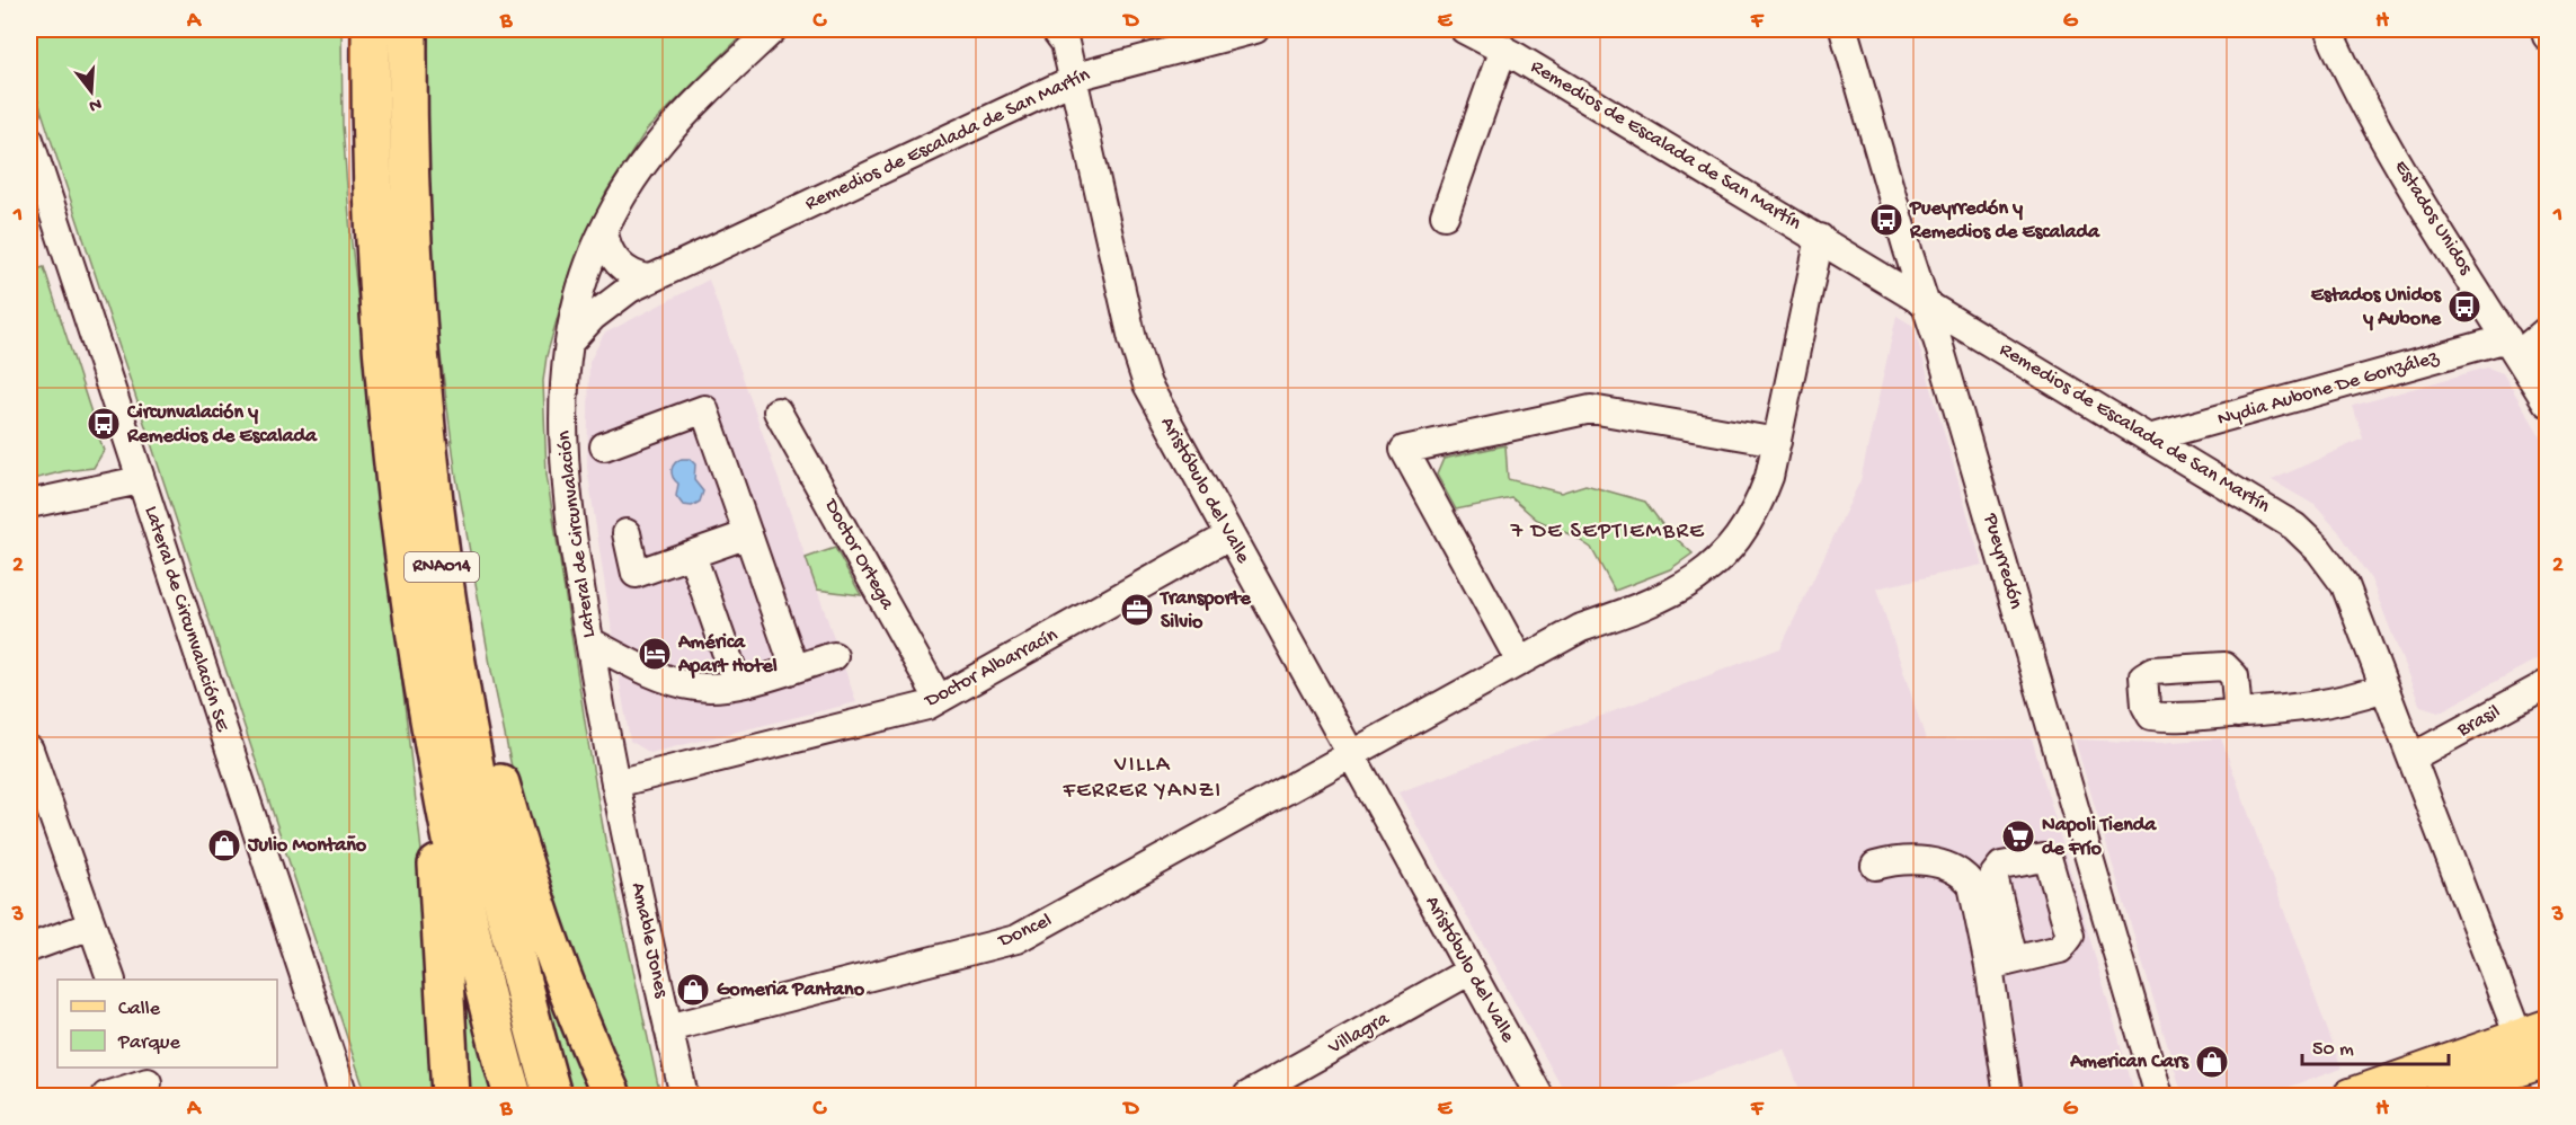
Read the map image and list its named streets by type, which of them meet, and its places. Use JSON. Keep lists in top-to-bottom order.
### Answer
{
  "streets": {
    "highway": ["RNA014"],
    "street": [
      "Remedios de Escalada de San Martín",
      "Estados Unidos",
      "Nydia Aubone De González",
      "Aristóbulo del Valle",
      "Lateral de Circunvalación",
      "Doctor Ortega",
      "Pueyrredón",
      "Lateral de Circunvalación SE",
      "Doctor Albarracín",
      "Brasil",
      "Doncel",
      "Amable Jones",
      "Villagra"
    ]
  },
  "crossings": [
    ["Remedios de Escalada de San Martín", "Nydia Aubone De González"],
    ["Remedios de Escalada de San Martín", "Aristóbulo del Valle"],
    ["Remedios de Escalada de San Martín", "Lateral de Circunvalación"],
    ["Remedios de Escalada de San Martín", "Pueyrredón"],
    ["Remedios de Escalada de San Martín", "Brasil"],
    ["Remedios de Escalada de San Martín", "Doncel"],
    ["Estados Unidos", "Nydia Aubone De González"],
    ["Aristóbulo del Valle", "Doctor Albarracín"],
    ["Aristóbulo del Valle", "Doncel"],
    ["Aristóbulo del Valle", "Villagra"],
    ["Lateral de Circunvalación", "Doctor Albarracín"],
    ["Lateral de Circunvalación", "Amable Jones"],
    ["Doctor Ortega", "Doctor Albarracín"],
    ["Doctor Albarracín", "Amable Jones"],
    ["Doncel", "Amable Jones"]
  ],
  "districts": ["7 DE SEPTIEMBRE", "VILLA FERRER YANZI"],
  "places": {
    "bus stop": ["Pueyrredón y Remedios de Escalada", "Estados Unidos y Aubone", "Circunvalación y Remedios de Escalada"],
    "office": ["Transporte Silvio"],
    "hotel": ["América Apart Hotel"],
    "supermarket": ["Napoli Tienda de Frío"],
    "shop": ["Julio Montaño", "Gomeria Pantano", "American Cars"]
  },
  "legend": ["Calle", "Parque"],
  "scale_bar": "50 m",
  "north": "bottom",
  "grid": {
    "columns": [
      "A",
      "B",
      "C",
      "D",
      "E",
      "F",
      "G",
      "H"
    ],
    "rows": ["1", "2", "3"]
  }
}
